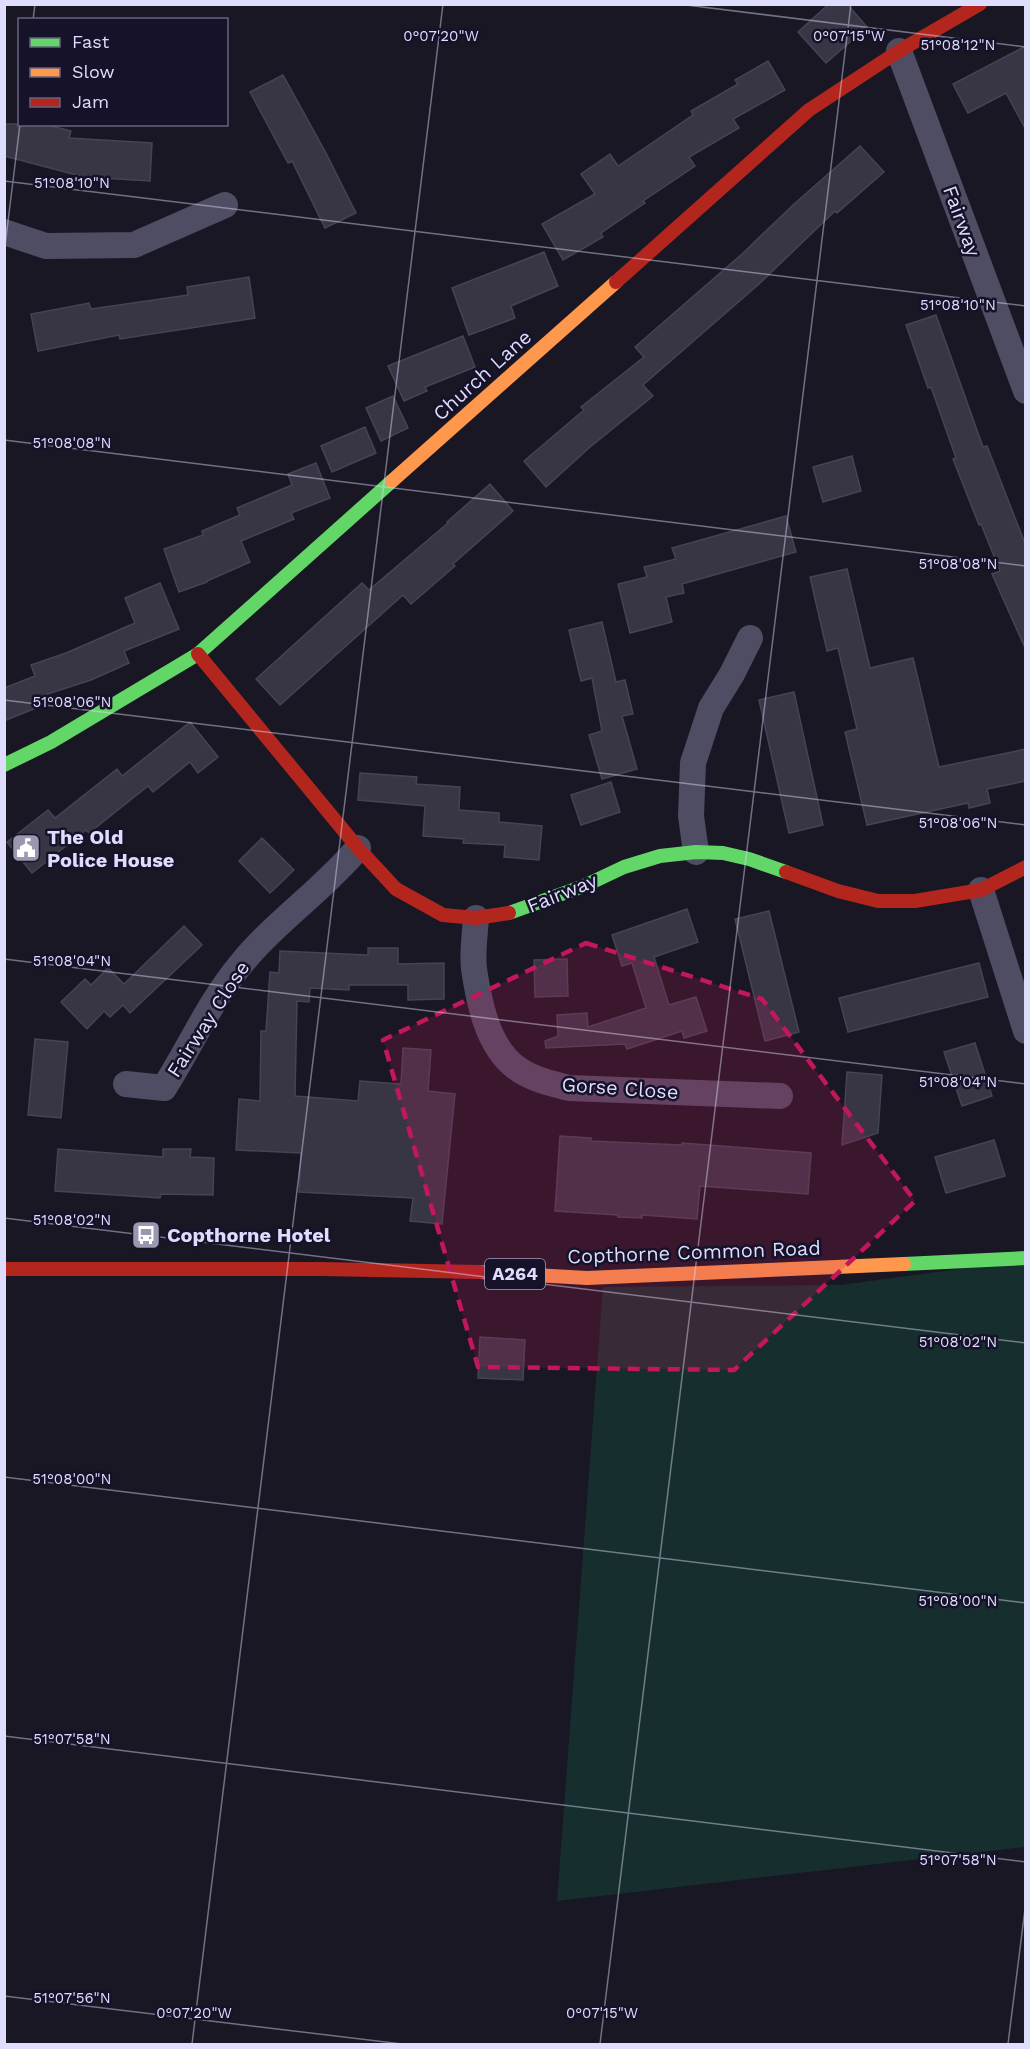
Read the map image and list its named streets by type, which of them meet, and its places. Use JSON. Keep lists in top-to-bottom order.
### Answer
{
  "streets": {
    "main road": [
      "Fairway",
      "Church Lane",
      "Copthorne Common Road",
      "A264"
    ],
    "street": ["Fairway Close", "Gorse Close"]
  },
  "crossings": [
    ["Fairway", "Church Lane"],
    ["Fairway", "Fairway Close"],
    ["Fairway", "Gorse Close"]
  ],
  "places": {
    "public building": ["The Old Police House"],
    "bus stop": ["Copthorne Hotel"]
  },
  "legend": ["Fast", "Slow", "Jam"],
  "coordinates": [
    "0°07'20\"W",
    "0°07'15\"W",
    "51°08'12\"N",
    "51°08'10\"N",
    "51°08'08\"N",
    "51°08'06\"N",
    "51°08'04\"N",
    "51°08'02\"N",
    "51°08'00\"N",
    "51°07'58\"N",
    "51°07'56\"N"
  ]
}
